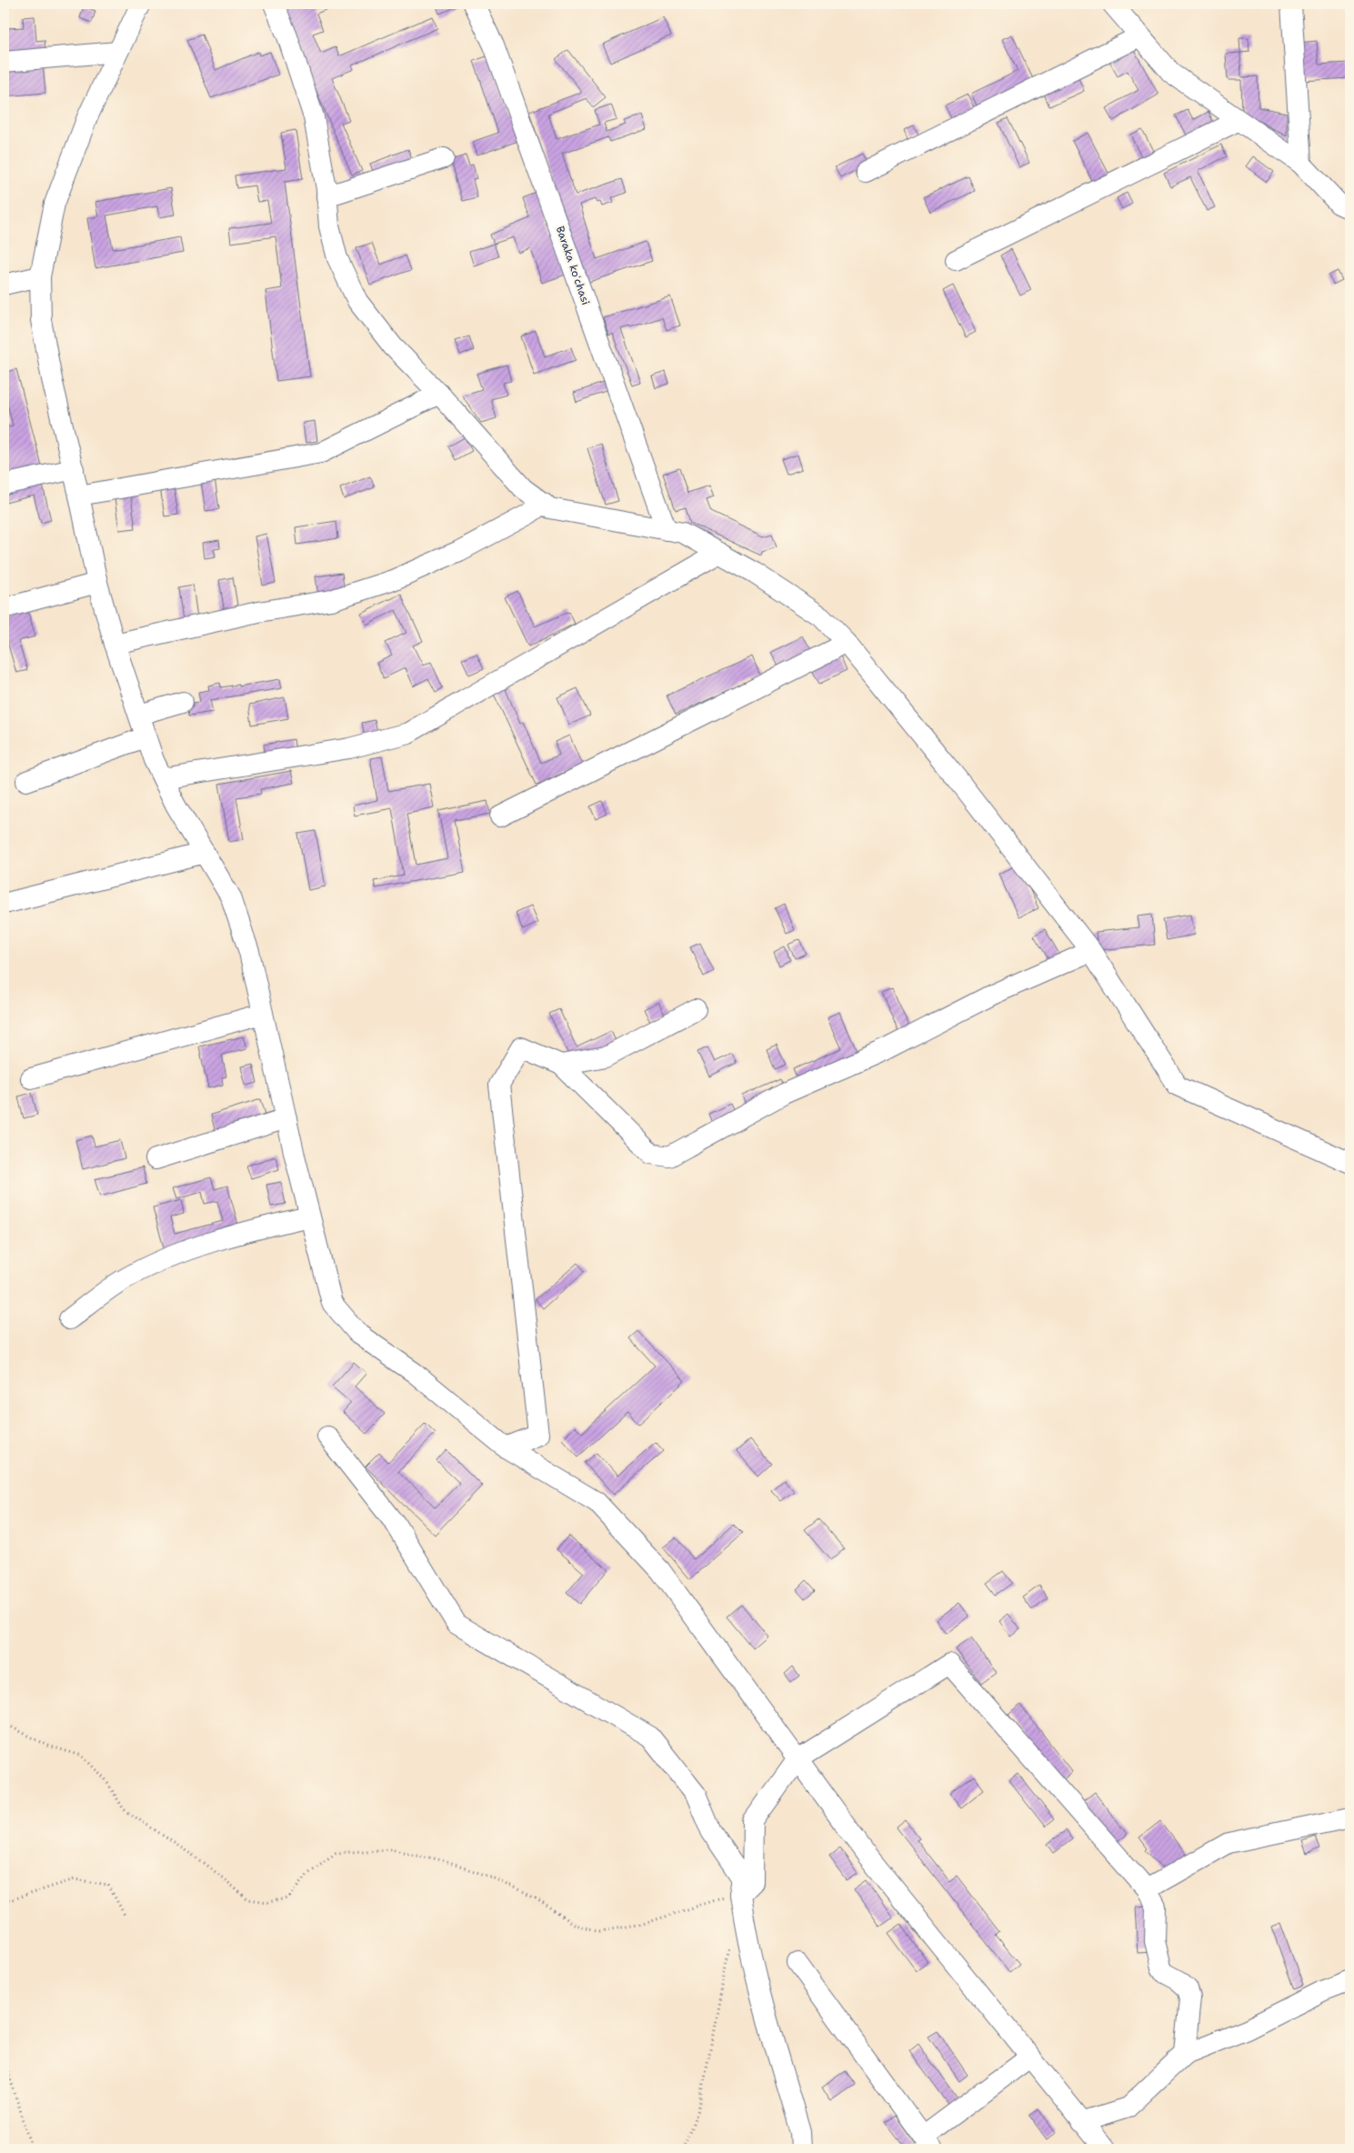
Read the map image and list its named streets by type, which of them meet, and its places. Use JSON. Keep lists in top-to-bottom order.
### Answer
{
  "streets": {
    "street": ["Baraka koʻchasi"]
  }
}
